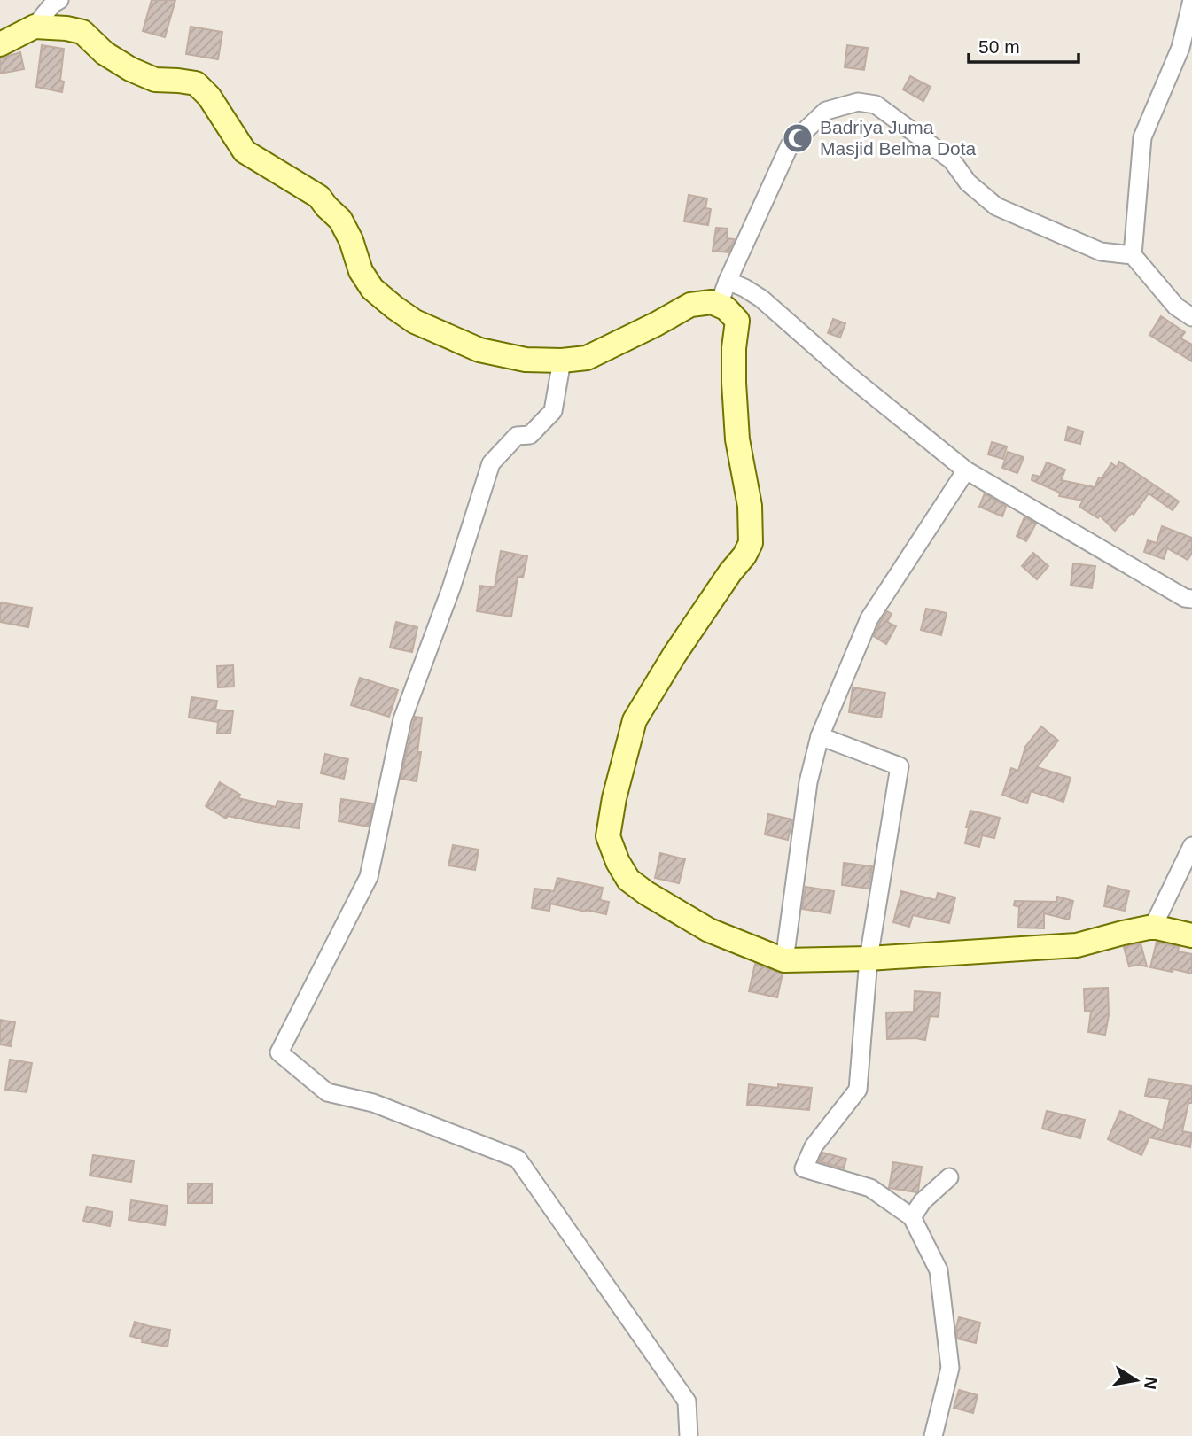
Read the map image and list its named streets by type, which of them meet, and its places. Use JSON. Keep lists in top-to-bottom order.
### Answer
{
  "places": {
    "mosque": ["Badriya Juma Masjid Belma Dota"]
  },
  "scale_bar": "50 m",
  "north": "right"
}
